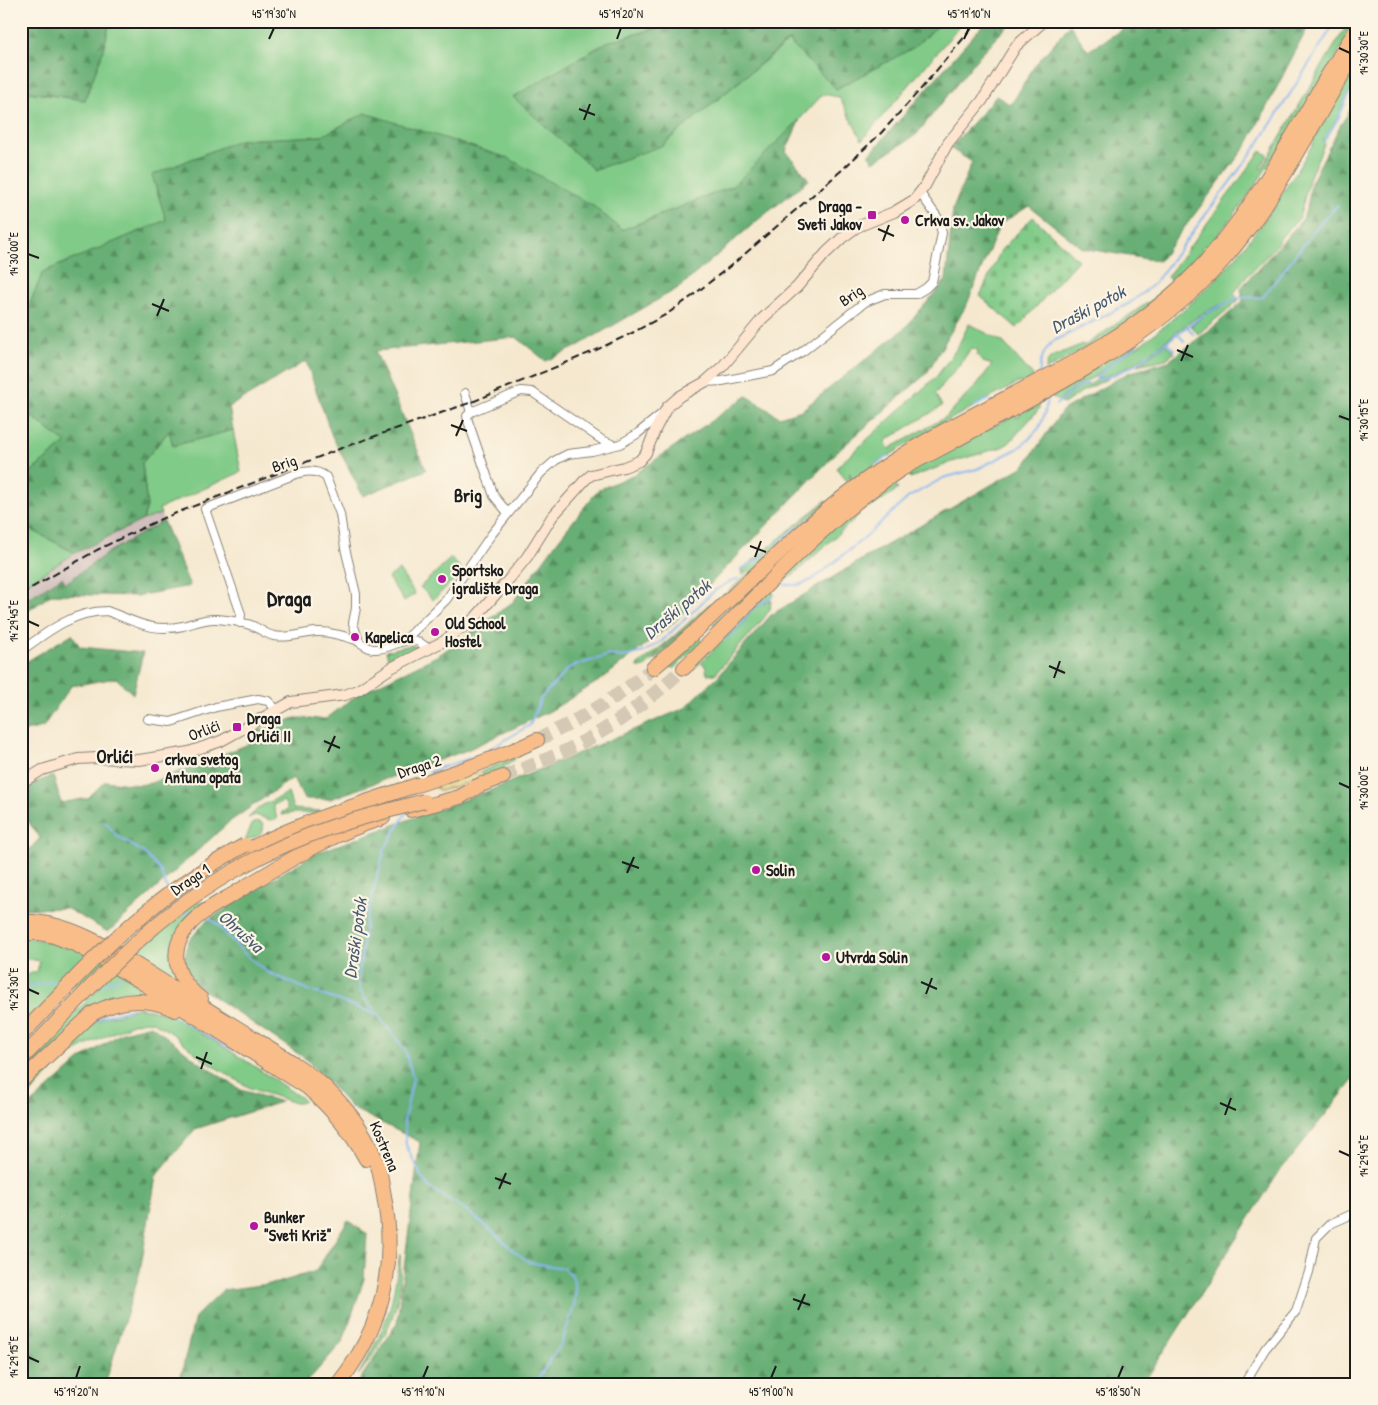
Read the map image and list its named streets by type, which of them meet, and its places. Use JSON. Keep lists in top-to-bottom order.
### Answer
{
  "streets": {
    "highway": ["Draga 2", "Draga 1", "Kostrena"],
    "street": ["Brig", "Orlići"]
  },
  "crossings": [
    ["Brig", "Orlići"],
    ["Draga 2", "Draga 1"]
  ],
  "districts": ["Brig", "Draga", "Orlići"],
  "water": ["Draški potok", "Ohrušva"],
  "places": {
    "transit": ["Draga - Sveti Jakov", "Draga Orlići II"],
    "other": [
      "Crkva sv. Jakov",
      "Sportsko igralište Draga",
      "Old School Hostel",
      "Kapelica",
      "crkva svetog Antuna opata",
      "Solin",
      "Utvrda Solin",
      "Bunker \"Sveti Križ\""
    ]
  },
  "coordinates": [
    "45°19'30\"N",
    "45°19'20\"N",
    "45°19'10\"N",
    "14°30'30\"E",
    "14°30'00\"E",
    "14°30'15\"E",
    "14°29'45\"E",
    "14°29'30\"E",
    "14°29'15\"E",
    "45°19'00\"N",
    "45°18'50\"N"
  ]
}
